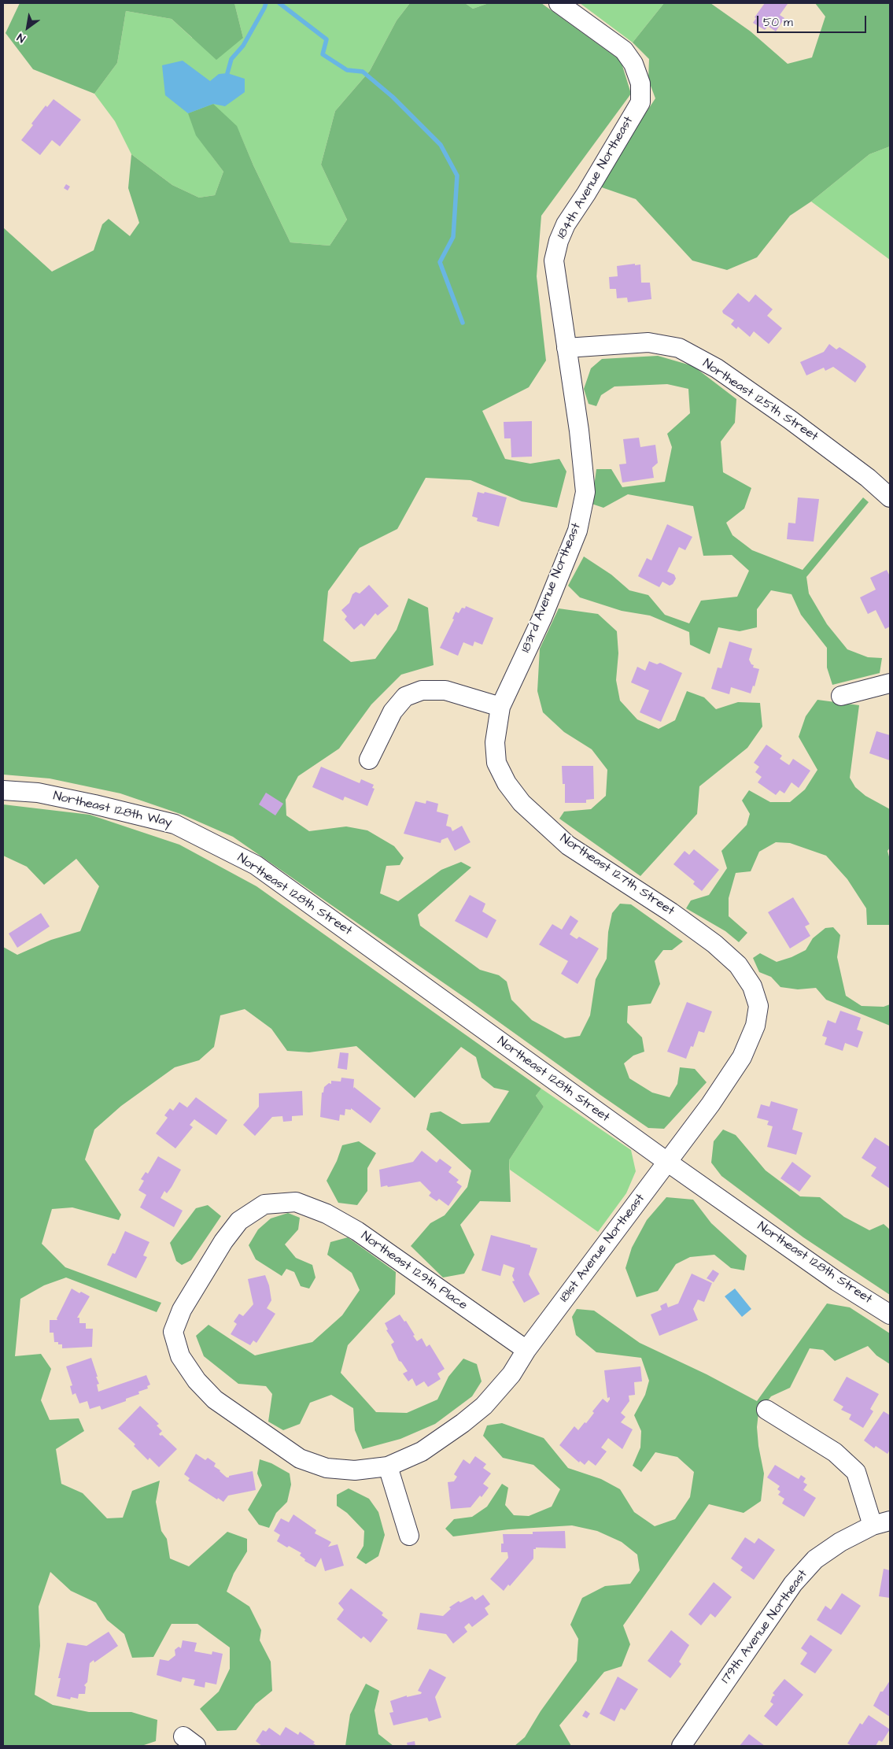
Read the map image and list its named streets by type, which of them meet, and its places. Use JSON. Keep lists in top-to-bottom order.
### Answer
{
  "streets": {
    "street": [
      "184th Avenue Northeast",
      "Northeast 125th Street",
      "183rd Avenue Northeast",
      "Northeast 128th Way",
      "Northeast 127th Street",
      "Northeast 128th Street",
      "181st Avenue Northeast",
      "Northeast 129th Place",
      "179th Avenue Northeast"
    ]
  },
  "crossings": [
    ["184th Avenue Northeast", "Northeast 125th Street"],
    ["184th Avenue Northeast", "183rd Avenue Northeast"],
    ["Northeast 125th Street", "183rd Avenue Northeast"],
    ["183rd Avenue Northeast", "Northeast 127th Street"],
    ["Northeast 128th Way", "Northeast 128th Street"],
    ["Northeast 127th Street", "181st Avenue Northeast"],
    ["Northeast 128th Street", "181st Avenue Northeast"],
    ["181st Avenue Northeast", "Northeast 129th Place"]
  ],
  "scale_bar": "50 m",
  "north": "bottom left"
}
